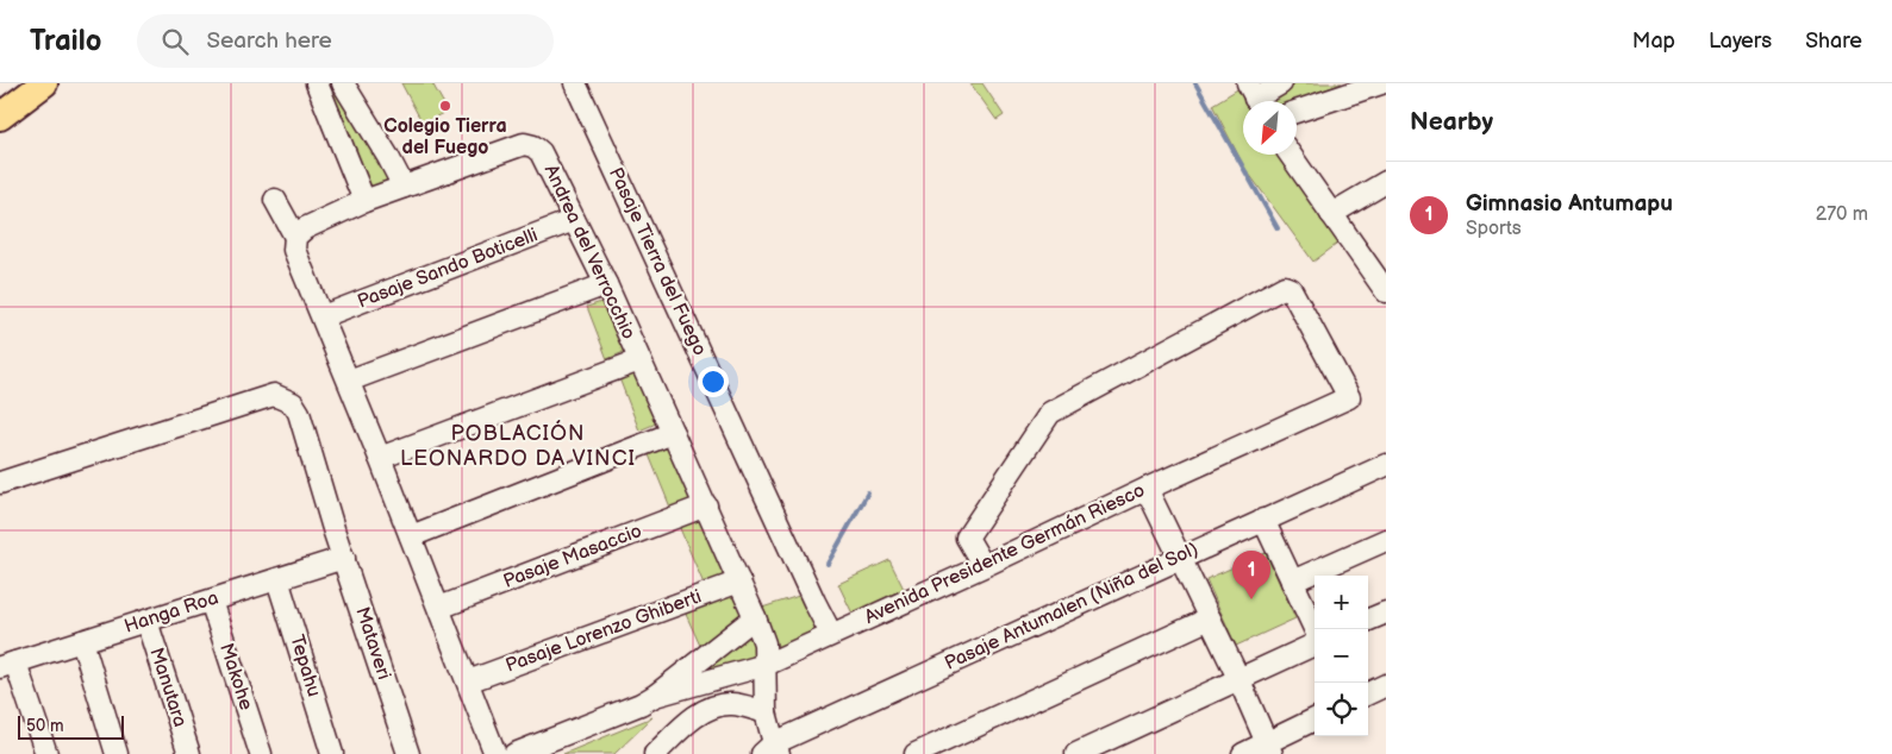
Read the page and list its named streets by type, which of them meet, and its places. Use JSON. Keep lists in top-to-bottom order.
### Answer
{
  "streets": {
    "street": [
      "Andrea del Verrocchio",
      "Pasaje Tierra del Fuego",
      "Pasaje Sando Boticelli",
      "Avenida Presidente Germán Riesco",
      "Pasaje Masaccio",
      "Pasaje Antumalen (Niña del Sol)",
      "Hanga Roa",
      "Pasaje Lorenzo Ghiberti",
      "Mataveri",
      "Tepahu",
      "Makohe",
      "Manutara"
    ]
  },
  "crossings": [
    ["Andrea del Verrocchio", "Pasaje Sando Boticelli"],
    ["Andrea del Verrocchio", "Avenida Presidente Germán Riesco"],
    ["Andrea del Verrocchio", "Pasaje Masaccio"],
    ["Andrea del Verrocchio", "Pasaje Antumalen (Niña del Sol)"],
    ["Andrea del Verrocchio", "Pasaje Lorenzo Ghiberti"],
    ["Pasaje Tierra del Fuego", "Avenida Presidente Germán Riesco"],
    ["Hanga Roa", "Mataveri"],
    ["Hanga Roa", "Tepahu"],
    ["Hanga Roa", "Makohe"],
    ["Hanga Roa", "Manutara"]
  ],
  "districts": ["POBLACIÓN LEONARDO DA VINCI"],
  "places": ["Colegio Tierra del Fuego"],
  "scale_bar": "50 m",
  "north": "bottom left",
  "page": {
    "header": "Trailo",
    "search": "Search here",
    "nav": ["Map", "Layers", "Share"],
    "heading": "Nearby",
    "list": [
      {
        "mark": "1",
        "name": "Gimnasio Antumapu",
        "note": "Sports",
        "value": "270 m"
      }
    ],
    "pins": "1",
    "map_buttons": ["+", "−"],
    "scale": "50 m"
  }
}
